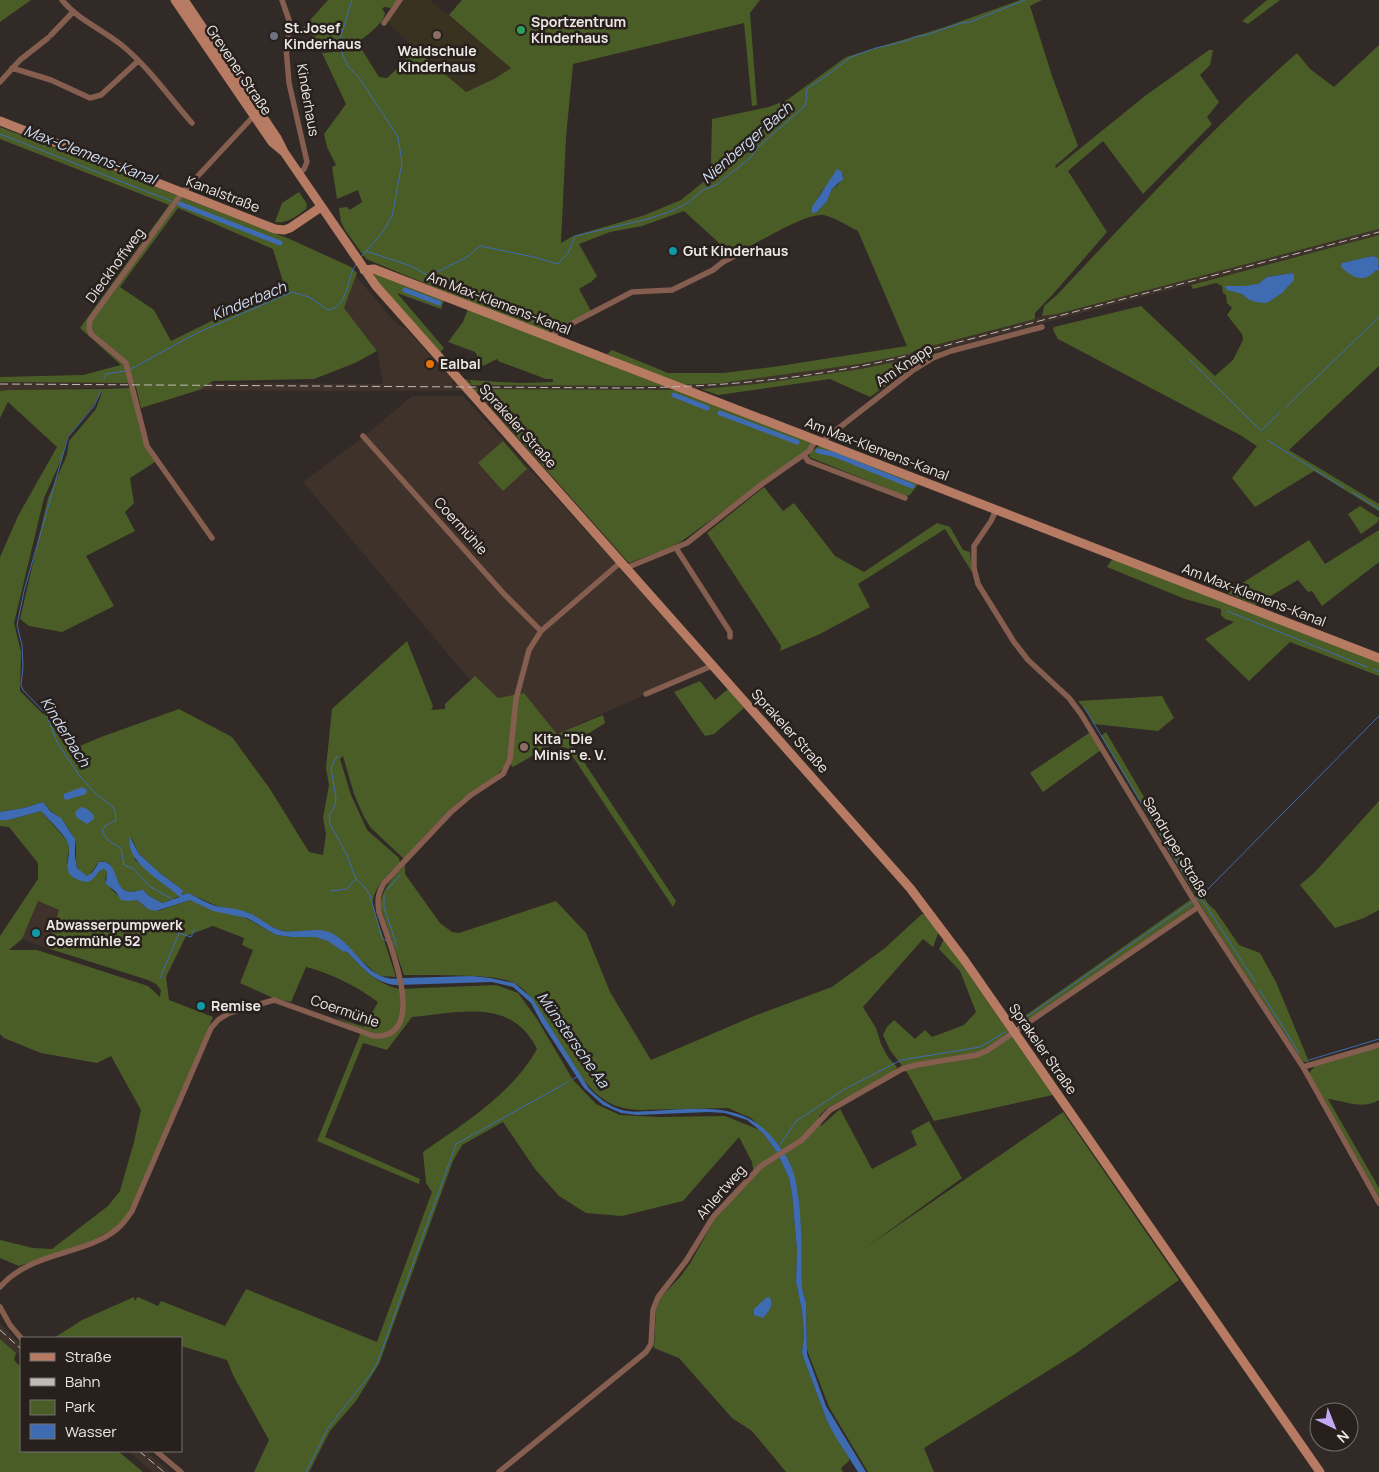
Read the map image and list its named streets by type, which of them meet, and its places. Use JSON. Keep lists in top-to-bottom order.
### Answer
{
  "streets": {
    "main road": [
      "Grevener Straße",
      "Kanalstraße",
      "Am Max-Klemens-Kanal",
      "Sprakeler Straße"
    ],
    "street": [
      "Kinderhaus",
      "Dieckhoffweg",
      "Am Knapp",
      "Coermühle",
      "Sandruper Straße",
      "Ahlertweg"
    ]
  },
  "crossings": [
    ["Grevener Straße", "Kinderhaus"],
    ["Grevener Straße", "Kanalstraße"],
    ["Grevener Straße", "Am Max-Klemens-Kanal"],
    ["Grevener Straße", "Sprakeler Straße"],
    ["Kanalstraße", "Dieckhoffweg"],
    ["Am Max-Klemens-Kanal", "Am Knapp"],
    ["Am Max-Klemens-Kanal", "Sprakeler Straße"],
    ["Am Max-Klemens-Kanal", "Sandruper Straße"],
    ["Am Knapp", "Sprakeler Straße"],
    ["Am Knapp", "Coermühle"],
    ["Sprakeler Straße", "Coermühle"],
    ["Sprakeler Straße", "Ahlertweg"],
    ["Sandruper Straße", "Ahlertweg"]
  ],
  "water": [
    "Nienberger Bach",
    "Max-Clemens-Kanal",
    "Kinderbach",
    "Münstersche Aa"
  ],
  "places": [
    "Sportzentrum Kinderhaus",
    "Waldschule Kinderhaus",
    "St.Josef Kinderhaus",
    "Gut Kinderhaus",
    "Ealbal",
    "Kita \"Die Minis\" e. V.",
    "Abwasserpumpwerk Coermühle 52",
    "Remise"
  ],
  "legend": [
    "Straße",
    "Bahn",
    "Park",
    "Wasser"
  ],
  "north": "bottom right"
}
